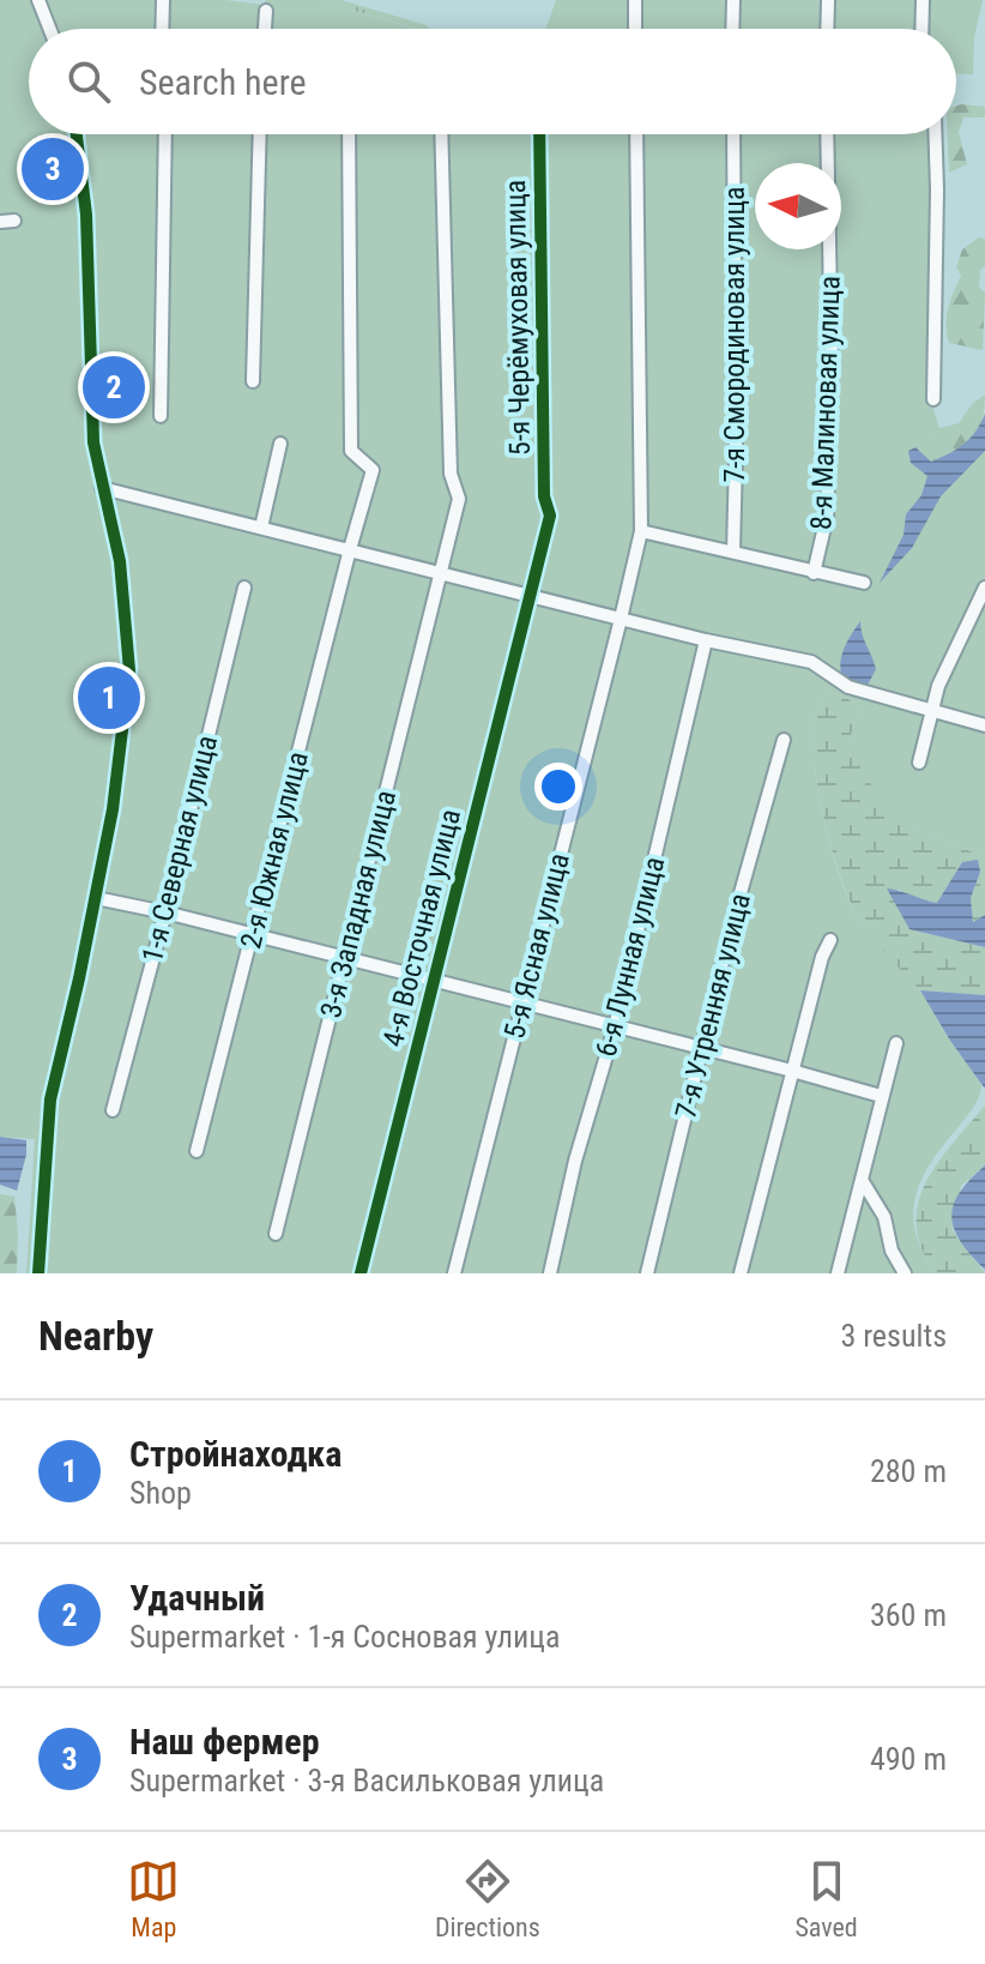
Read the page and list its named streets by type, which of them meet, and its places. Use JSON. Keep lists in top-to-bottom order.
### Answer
{
  "streets": {
    "street": [
      "5-я Черёмуховая улица",
      "7-я Смородиновая улица",
      "8-я Малиновая улица",
      "1-я Северная улица",
      "2-я Южная улица",
      "3-я Западная улица",
      "4-я Восточная улица",
      "5-я Ясная улица",
      "6-я Лунная улица",
      "7-я Утренняя улица"
    ]
  },
  "crossings": [
    ["5-я Черёмуховая улица", "4-я Восточная улица"]
  ],
  "north": "left",
  "page": {
    "search": "Search here",
    "pins": ["3", "2", "1"],
    "heading": ["Nearby", "3 results"],
    "list": [
      {
        "mark": "1",
        "name": "Стройнаходка",
        "note": "Shop",
        "value": "280 m"
      },
      {
        "mark": "2",
        "name": "Удачный",
        "note": "Supermarket · 1-я Сосновая улица",
        "value": "360 m"
      },
      {
        "mark": "3",
        "name": "Наш фермер",
        "note": "Supermarket · 3-я Васильковая улица",
        "value": "490 m"
      }
    ],
    "nav": ["Map", "Directions", "Saved"]
  }
}
